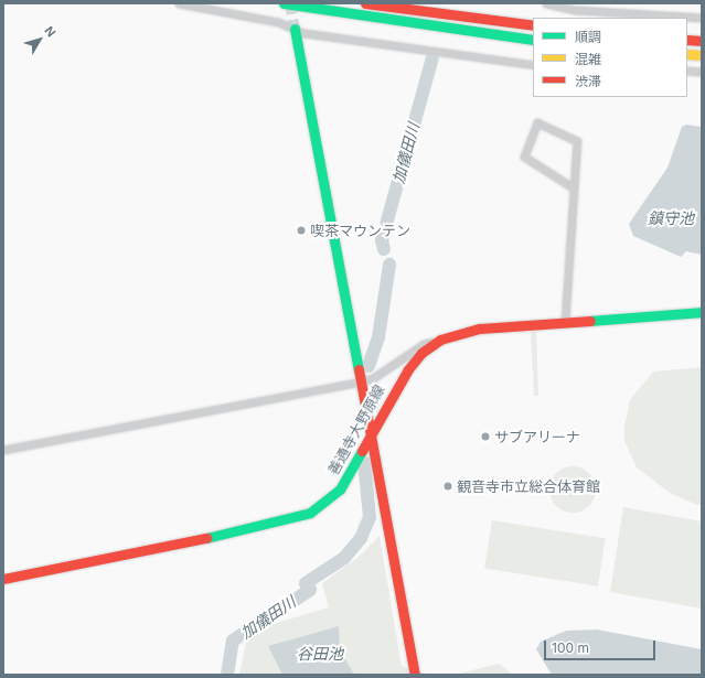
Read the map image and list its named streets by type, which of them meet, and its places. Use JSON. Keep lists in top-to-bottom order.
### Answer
{
  "streets": {
    "main road": ["善通寺大野原線"]
  },
  "water": ["加儀田川", "鎮守池", "谷田池"],
  "places": ["喫茶マウンテン", "サブアリーナ", "観音寺市立総合体育館"],
  "legend": ["順調", "混雑", "渋滞"],
  "scale_bar": "100 m",
  "north": "top right"
}
